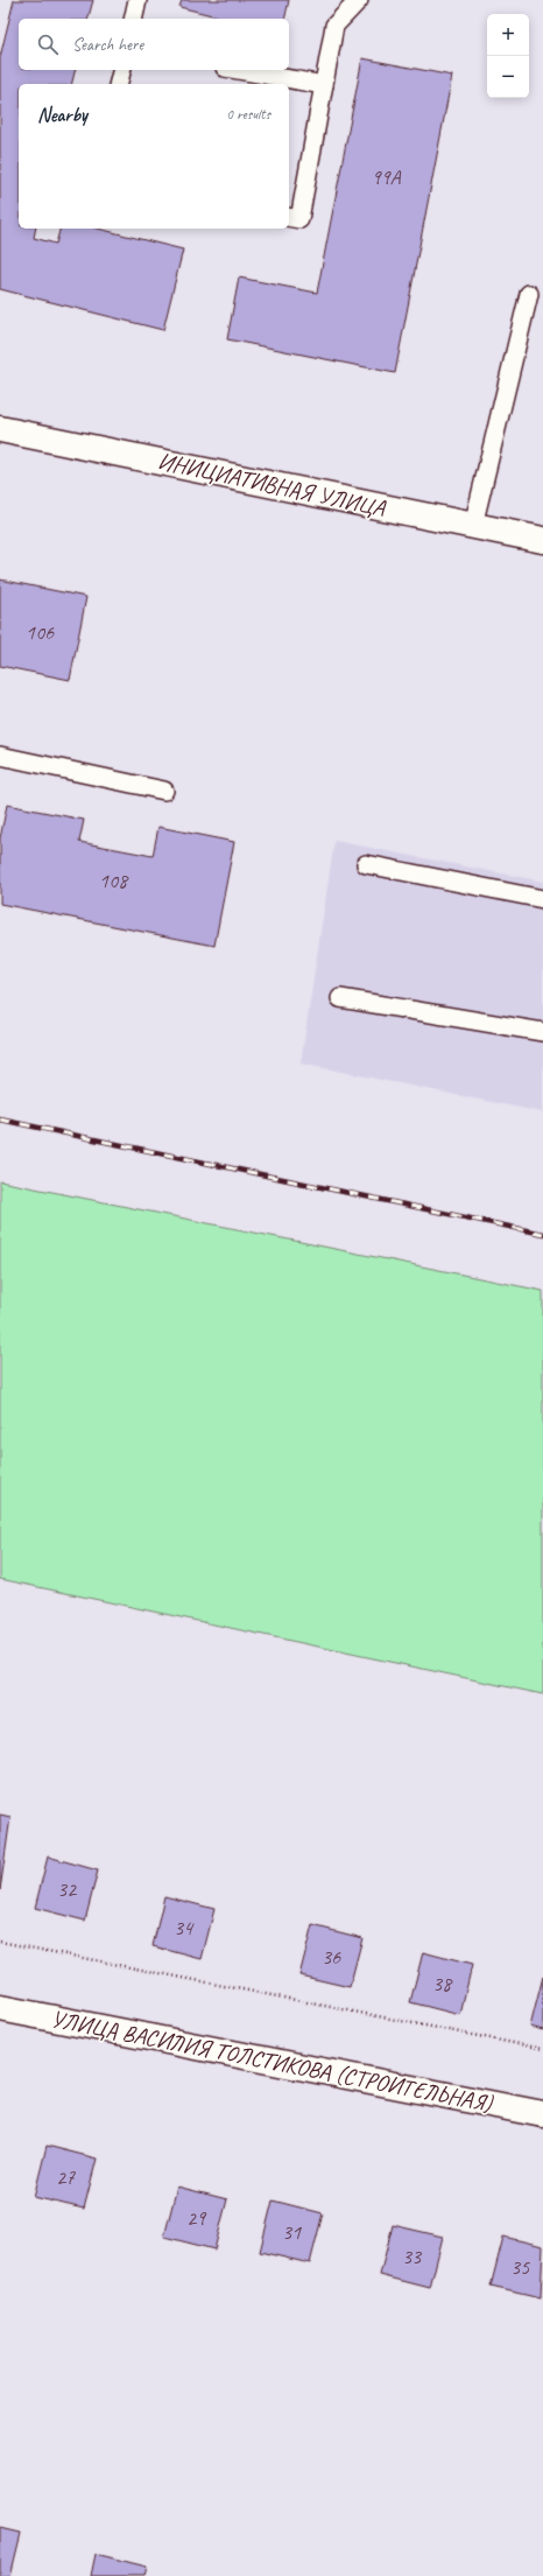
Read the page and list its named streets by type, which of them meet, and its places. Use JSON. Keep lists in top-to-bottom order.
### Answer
{
  "streets": {
    "street": ["ИНИЦИАТИВНАЯ УЛИЦА", "УЛИЦА ВАСИЛИЯ ТОЛСТИКОВА (СТРОИТЕЛЬНАЯ)"]
  },
  "house_numbers": [
    "99А",
    "106",
    "108",
    "32",
    "34",
    "36",
    "38",
    "27",
    "29",
    "31",
    "33",
    "35"
  ],
  "page": {
    "map_buttons": ["+", "−"],
    "search": "Search here",
    "heading": ["Nearby", "0 results"]
  }
}
